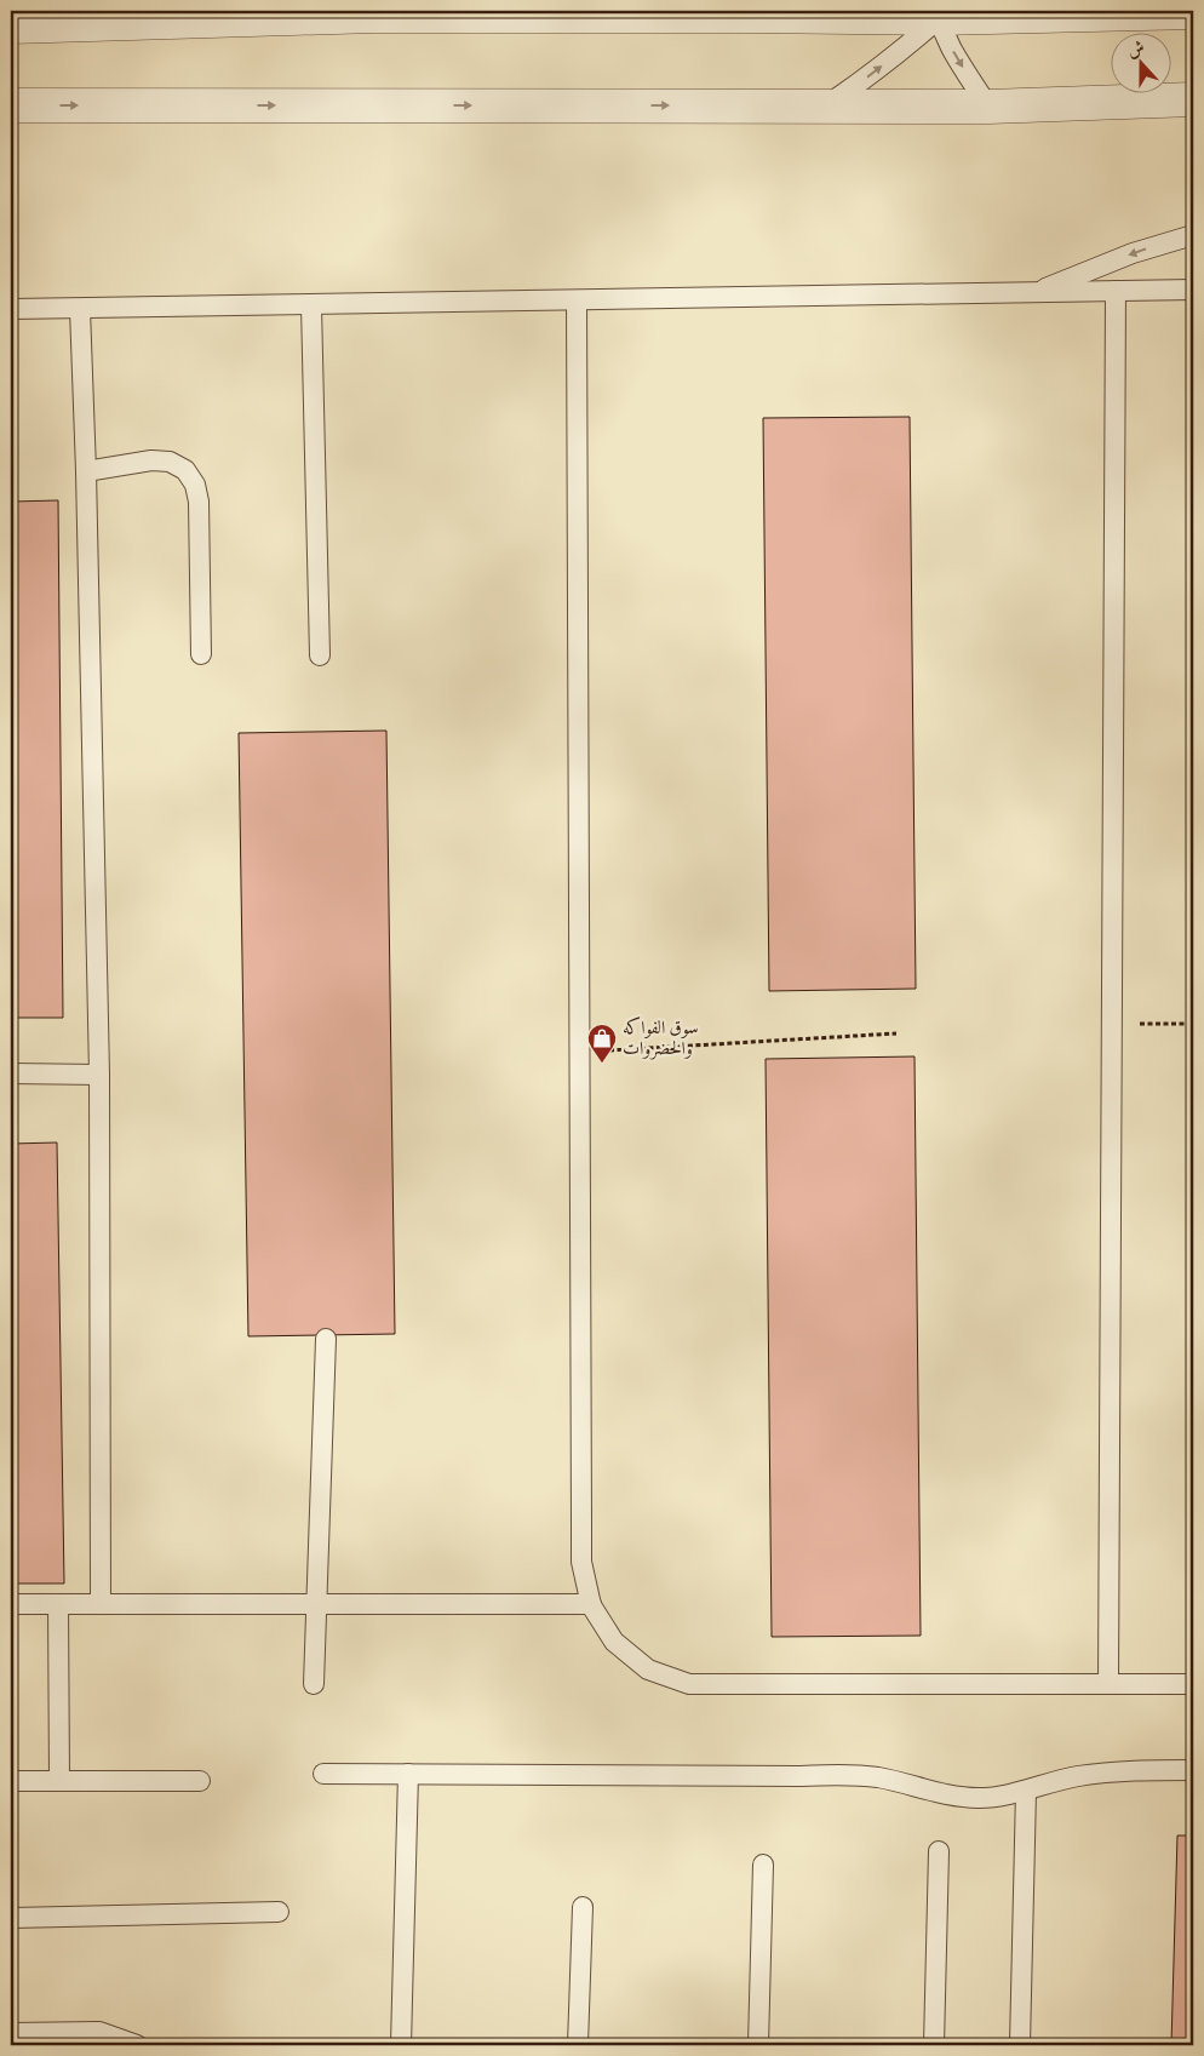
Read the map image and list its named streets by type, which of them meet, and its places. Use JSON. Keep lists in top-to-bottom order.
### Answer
{
  "places": {
    "shop": ["سوق الفواكه والخضروات"]
  },
  "north": "top"
}
